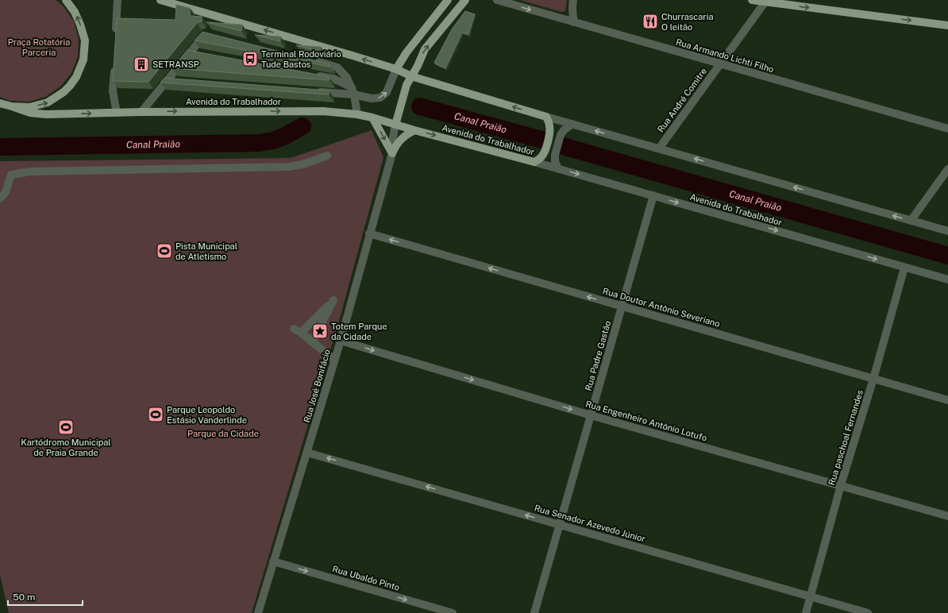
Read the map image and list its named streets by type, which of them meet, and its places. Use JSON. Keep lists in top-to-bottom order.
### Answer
{
  "streets": {
    "main road": ["Avenida do Trabalhador"],
    "street": [
      "Rua Armando Lichti Filho",
      "Rua André Comitre",
      "Rua Doutor Antônio Severiano",
      "Rua Padre Gastão",
      "Rua José Bonifácio",
      "Rua Engenheiro Antônio Lotufo",
      "Rua paschoal Fernandes",
      "Rua Senador Azevedo Júnior",
      "Rua Ubaldo Pinto"
    ]
  },
  "crossings": [
    ["Rua Armando Lichti Filho", "Rua André Comitre"],
    ["Avenida do Trabalhador", "Rua Padre Gastão"],
    ["Avenida do Trabalhador", "Rua José Bonifácio"],
    ["Avenida do Trabalhador", "Rua paschoal Fernandes"],
    ["Rua Doutor Antônio Severiano", "Rua Padre Gastão"],
    ["Rua Doutor Antônio Severiano", "Rua José Bonifácio"],
    ["Rua Doutor Antônio Severiano", "Rua paschoal Fernandes"],
    ["Rua Padre Gastão", "Rua Engenheiro Antônio Lotufo"],
    ["Rua Padre Gastão", "Rua Senador Azevedo Júnior"],
    ["Rua José Bonifácio", "Rua Engenheiro Antônio Lotufo"],
    ["Rua José Bonifácio", "Rua Senador Azevedo Júnior"],
    ["Rua José Bonifácio", "Rua Ubaldo Pinto"],
    ["Rua Engenheiro Antônio Lotufo", "Rua paschoal Fernandes"],
    ["Rua paschoal Fernandes", "Rua Senador Azevedo Júnior"]
  ],
  "one_way": [
    "Avenida do Trabalhador",
    "Rua Doutor Antônio Severiano",
    "Rua Engenheiro Antônio Lotufo",
    "Rua Senador Azevedo Júnior",
    "Rua Ubaldo Pinto"
  ],
  "water": ["Canal Praião"],
  "parks": ["Praça Rotatória Parceria", "Parque da Cidade"],
  "places": {
    "restaurant": ["Churrascaria O leitão"],
    "bus stop": ["Terminal Rodoviário Tude Bastos"],
    "building": ["SETRANSP"],
    "sports": ["Pista Municipal de Atletismo", "Parque Leopoldo Estásio Vanderlinde", "Kartódromo Municipal de Praia Grande"],
    "place": ["Totem Parque da Cidade"]
  },
  "scale_bar": "50 m"
}
